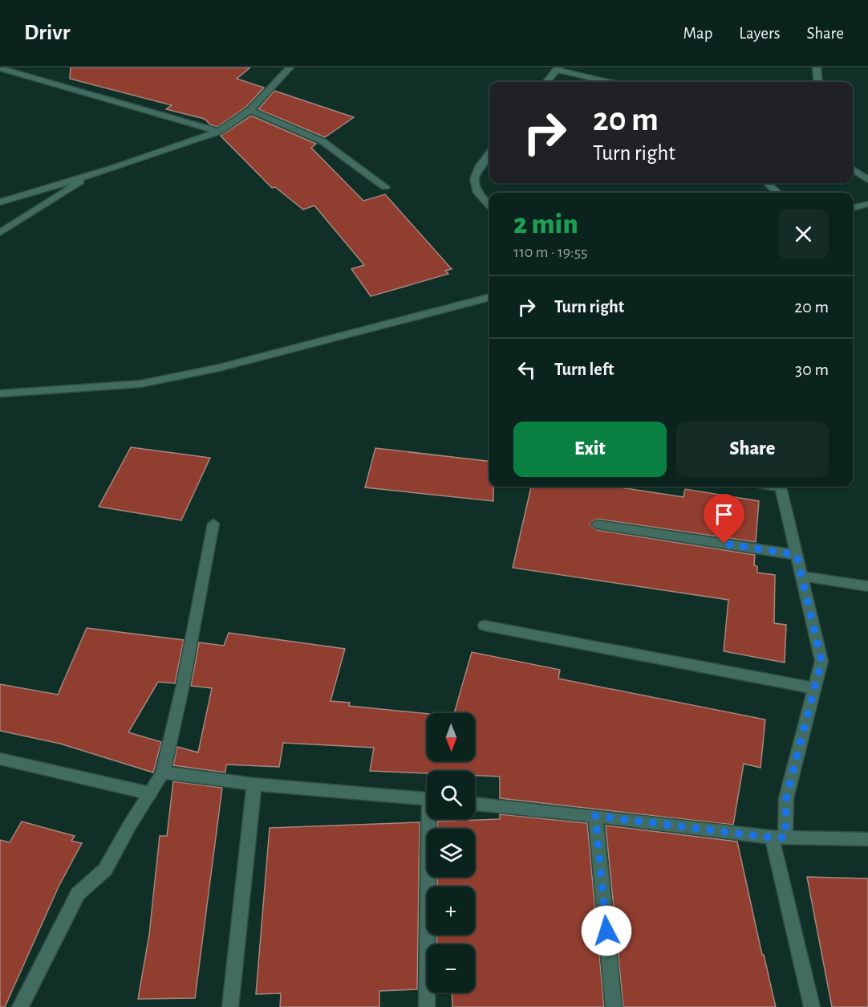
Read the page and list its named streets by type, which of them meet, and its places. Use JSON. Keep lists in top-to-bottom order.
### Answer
{
  "north": "bottom",
  "page": {
    "header": "Drivr",
    "nav": ["Map", "Layers", "Share"],
    "turn": ["20 m", "Turn right"],
    "heading": ["2 min", "110 m · 19:55"],
    "list": [
      {
        "name": "Turn right",
        "value": "20 m"
      },
      {
        "name": "Turn left",
        "value": "30 m"
      }
    ],
    "buttons": ["Exit", "Share"],
    "map_buttons": ["+", "−"]
  }
}
